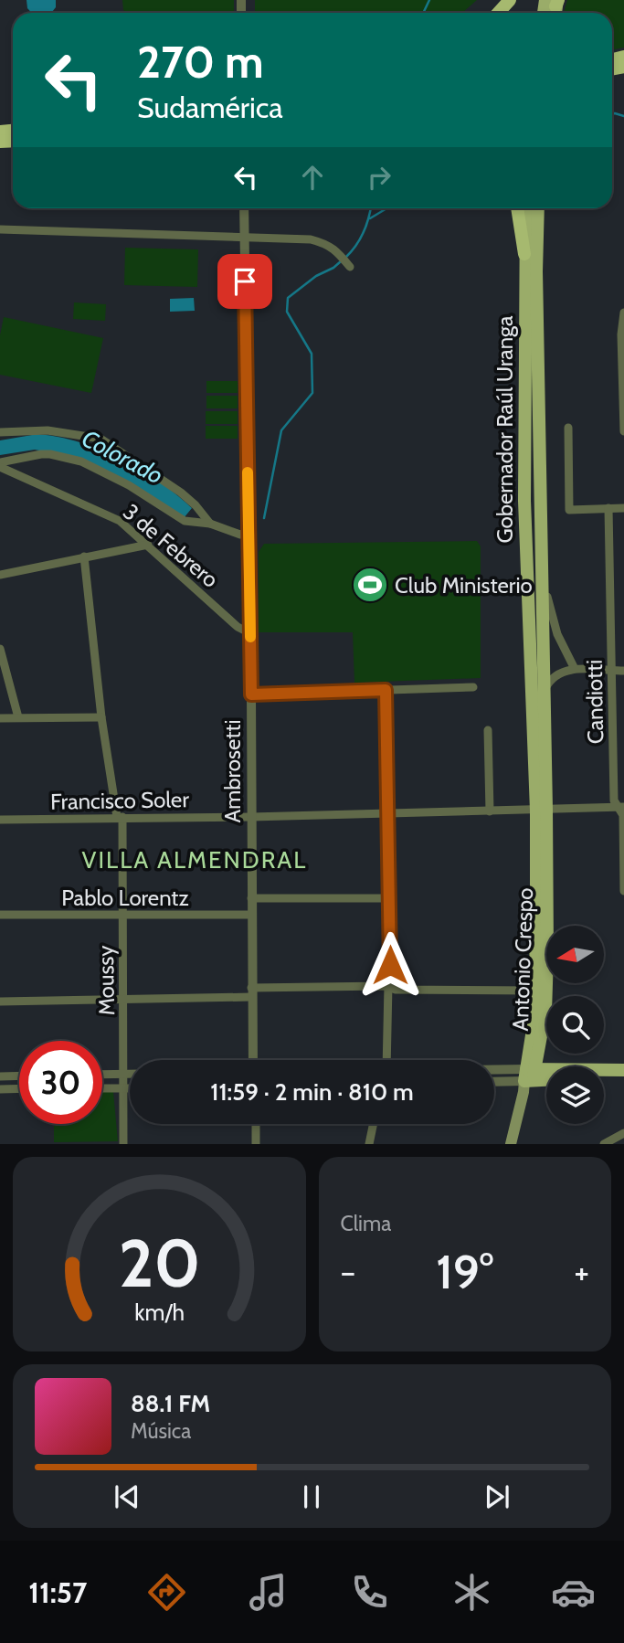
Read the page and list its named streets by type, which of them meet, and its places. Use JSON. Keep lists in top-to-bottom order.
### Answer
{
  "streets": {
    "main road": ["Gobernador Raúl Uranga", "Antonio Crespo"],
    "street": [
      "3 de Febrero",
      "Candiotti",
      "Ambrosetti",
      "Francisco Soler",
      "Pablo Lorentz",
      "Moussy"
    ]
  },
  "crossings": [
    ["Gobernador Raúl Uranga", "Francisco Soler"],
    ["Gobernador Raúl Uranga", "Antonio Crespo"],
    ["3 de Febrero", "Ambrosetti"],
    ["Candiotti", "Francisco Soler"],
    ["Ambrosetti", "Francisco Soler"],
    ["Ambrosetti", "Pablo Lorentz"],
    ["Francisco Soler", "Antonio Crespo"],
    ["Francisco Soler", "Moussy"],
    ["Pablo Lorentz", "Moussy"]
  ],
  "districts": ["VILLA ALMENDRAL"],
  "water": ["Colorado"],
  "places": {
    "sports": ["Club Ministerio"]
  },
  "north": "left",
  "page": {
    "turn": ["270 m", "Sudamérica"],
    "limit": "30",
    "trip": "11:59 · 2 min · 810 m",
    "tile": "Clima",
    "heat": ["−", "19°", "+"],
    "song": ["88.1 FM", "Música"],
    "tabs": "11:57",
    "gauge": ["20", "km/h"]
  }
}
